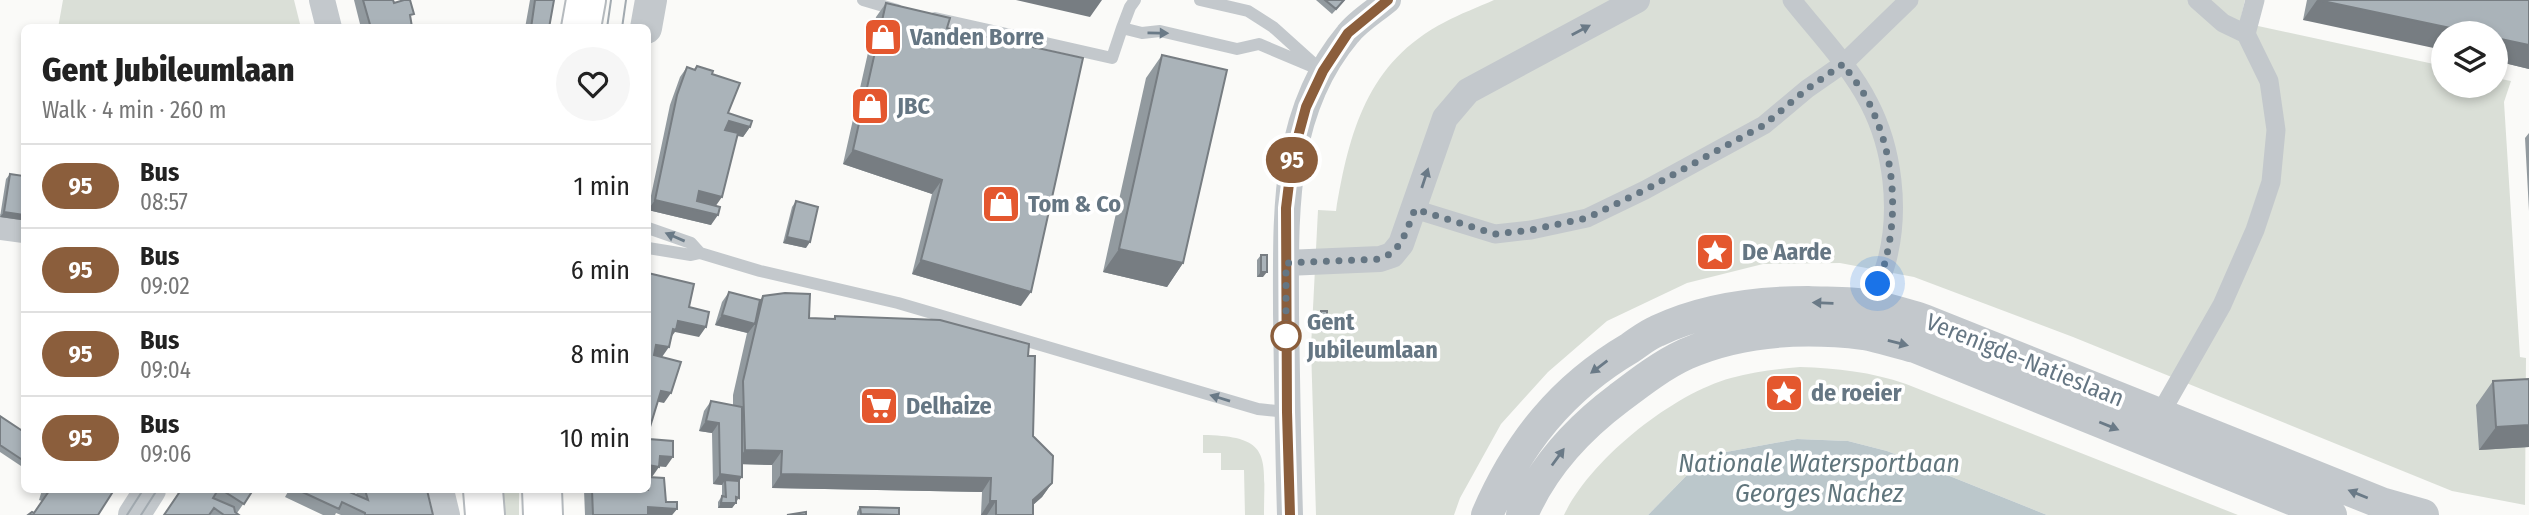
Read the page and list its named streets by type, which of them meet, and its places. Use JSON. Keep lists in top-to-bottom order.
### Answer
{
  "streets": {
    "street": ["Verenigde-Natieslaan"]
  },
  "water": ["Nationale Watersportbaan Georges Nachez"],
  "places": {
    "shop": ["Vanden Borre", "JBC", "Tom & Co"],
    "place": ["De Aarde", "de roeier"],
    "other": ["Gent Jubileumlaan"],
    "supermarket": ["Delhaize"]
  },
  "lines": ["bus line 95"],
  "page": {
    "on_map": "95",
    "heading": ["Gent Jubileumlaan", "Walk · 4 min · 260 m"],
    "list": [
      {
        "mark": "95",
        "name": "Bus",
        "note": "08:57",
        "value": "1 min"
      },
      {
        "mark": "95",
        "name": "Bus",
        "note": "09:02",
        "value": "6 min"
      },
      {
        "mark": "95",
        "name": "Bus",
        "note": "09:04",
        "value": "8 min"
      },
      {
        "mark": "95",
        "name": "Bus",
        "note": "09:06",
        "value": "10 min"
      }
    ]
  }
}
